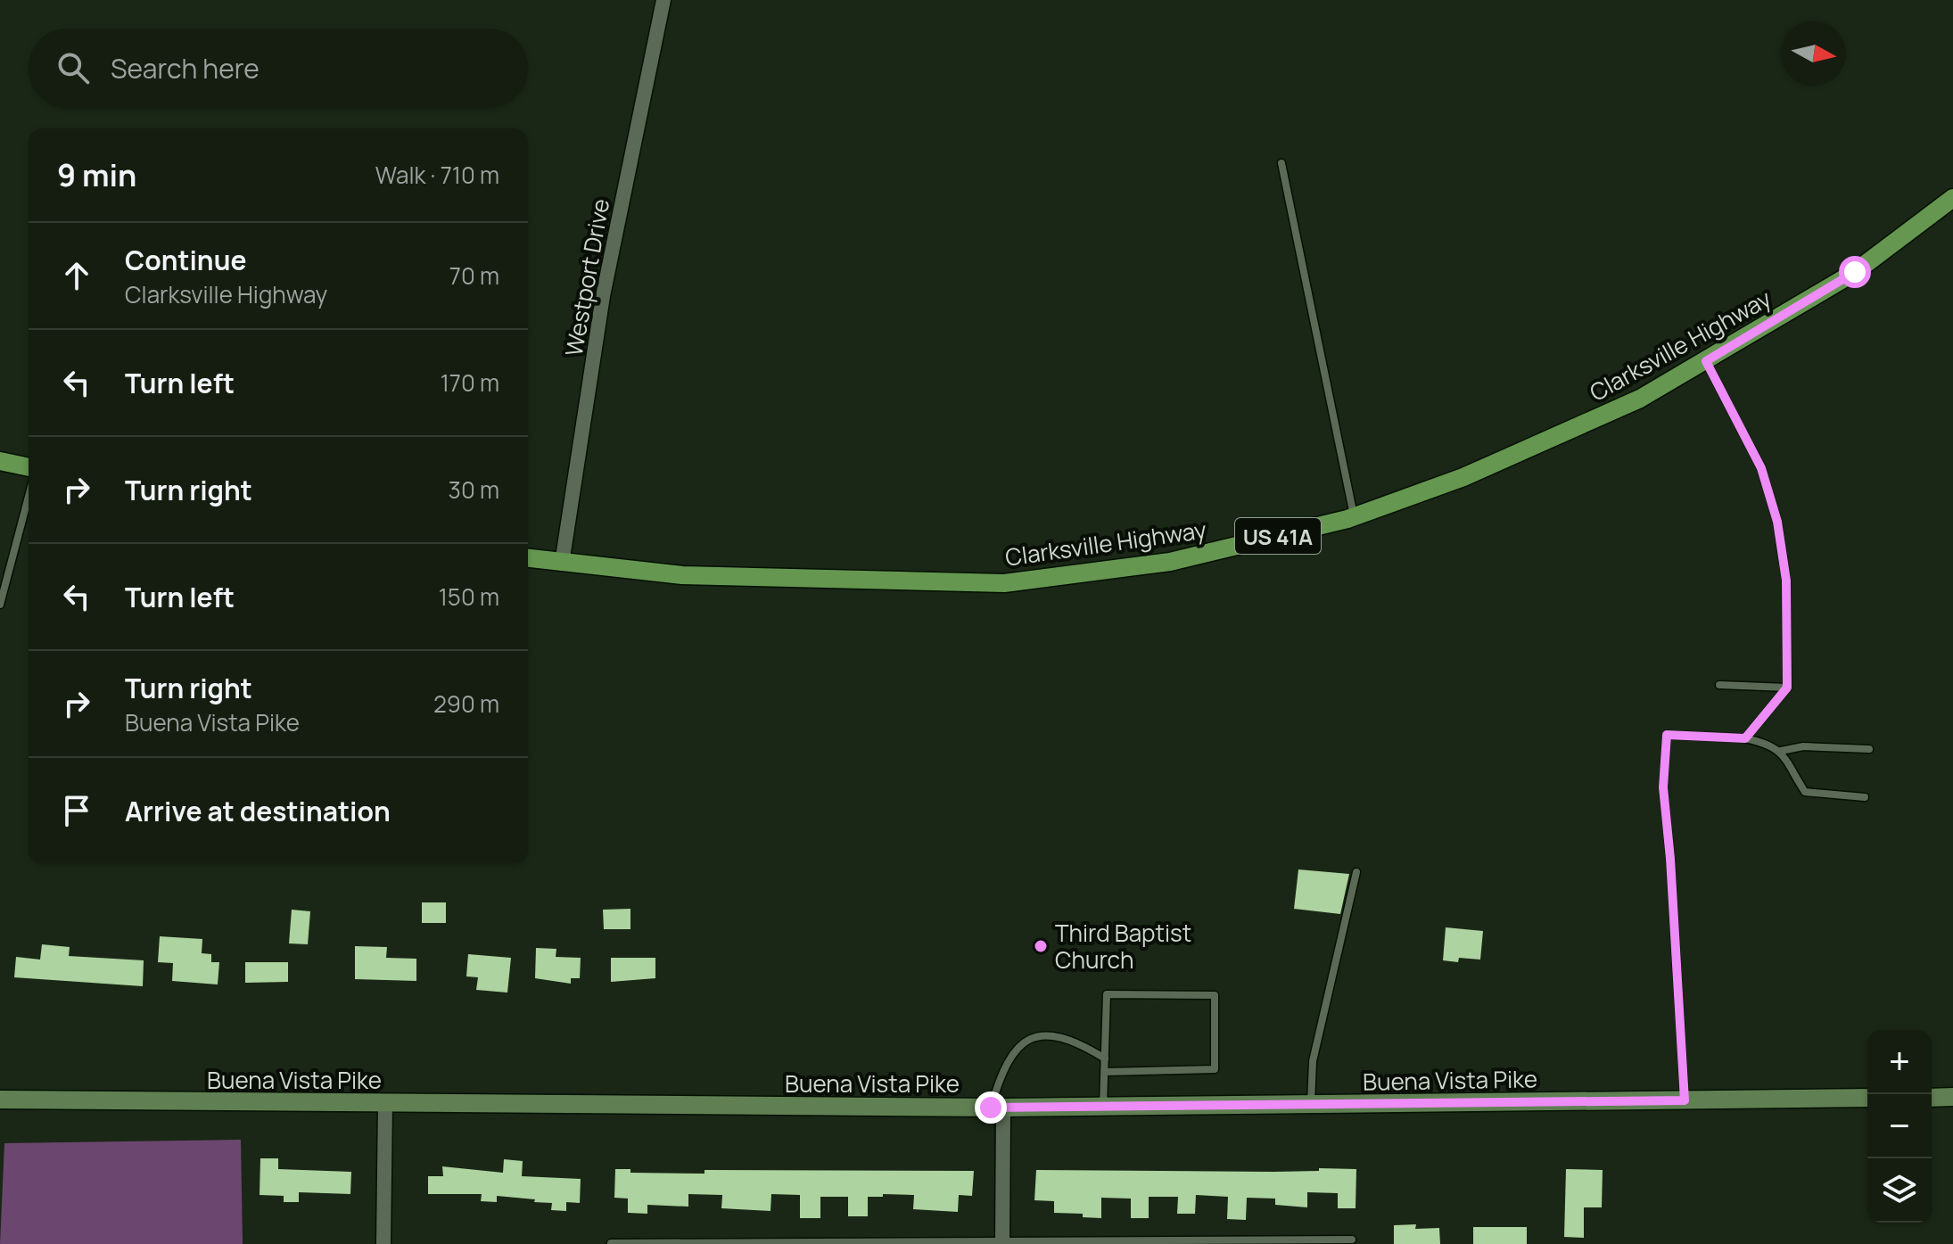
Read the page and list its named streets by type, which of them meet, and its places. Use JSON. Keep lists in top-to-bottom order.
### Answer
{
  "streets": {
    "main road": ["Clarksville Highway", "US 41A", "Buena Vista Pike"],
    "street": ["Westport Drive"]
  },
  "crossings": [
    ["Westport Drive", "Clarksville Highway"]
  ],
  "places": ["Third Baptist Church"],
  "north": "right",
  "page": {
    "search": "Search here",
    "heading": ["9 min", "Walk · 710 m"],
    "list": [
      ["Continue", "Clarksville Highway", "70 m"],
      ["Turn left", "170 m"],
      ["Turn right", "30 m"],
      ["Turn left", "150 m"],
      ["Turn right", "Buena Vista Pike", "290 m"],
      "Arrive at destination"
    ],
    "map_buttons": ["+", "−"]
  }
}
